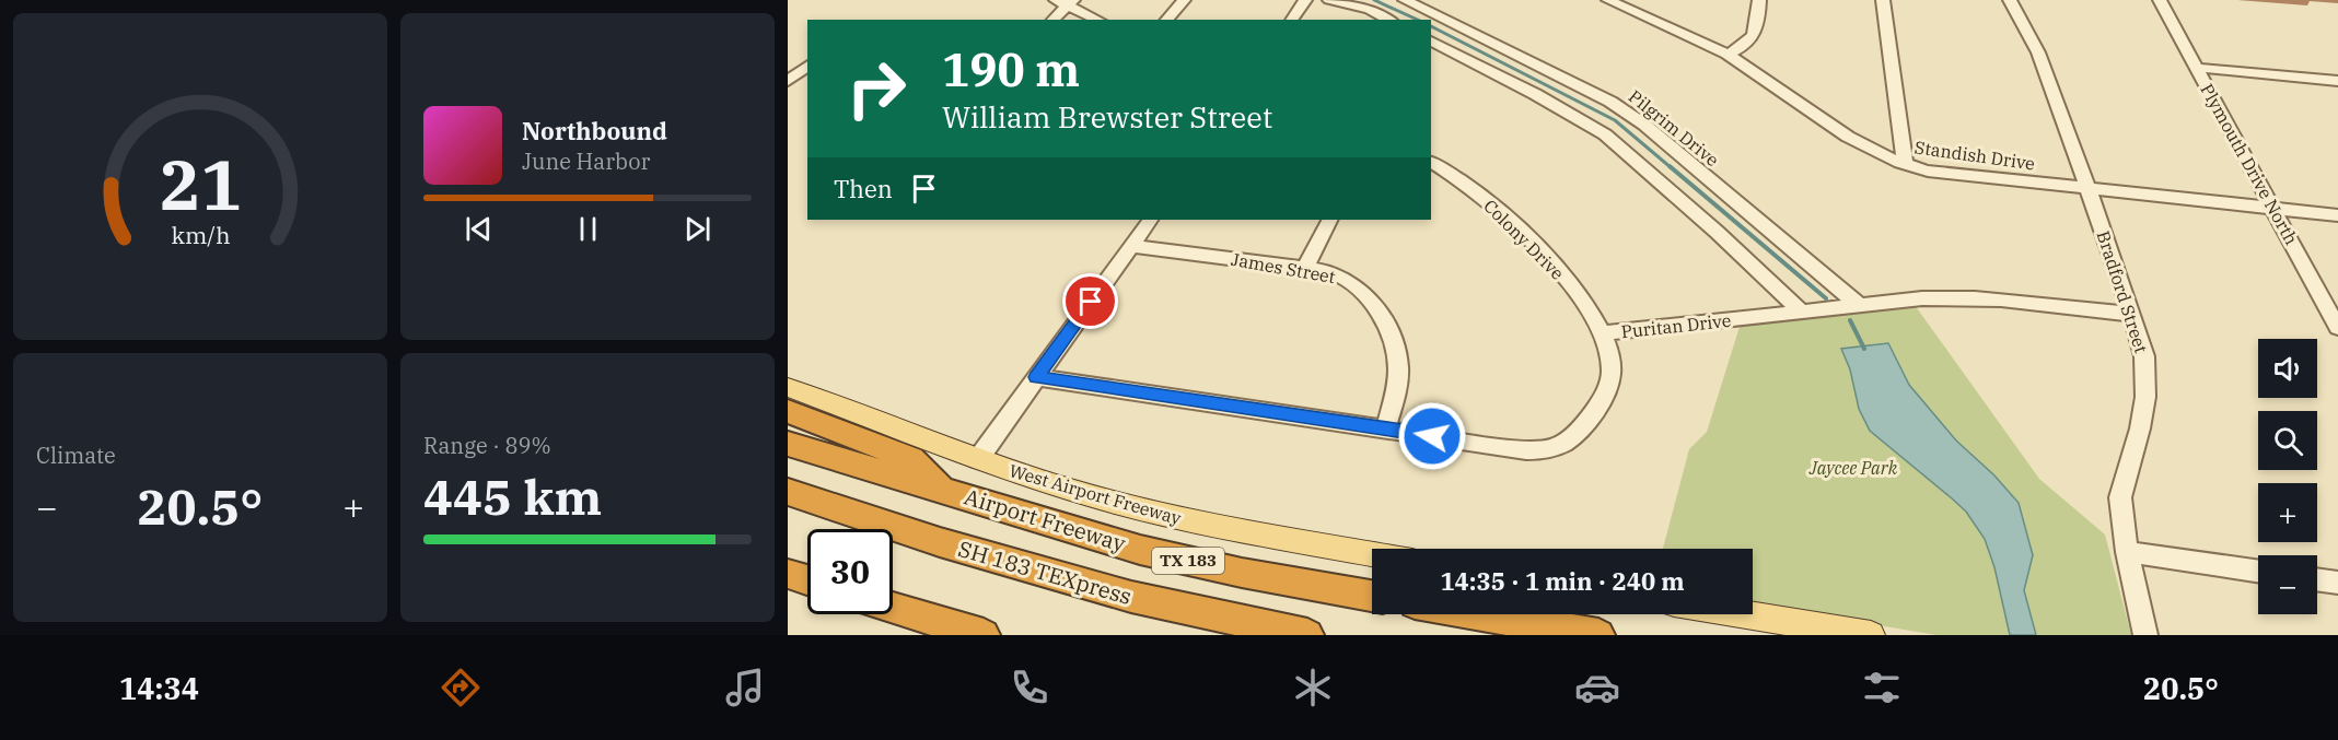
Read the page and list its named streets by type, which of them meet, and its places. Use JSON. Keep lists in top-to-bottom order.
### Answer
{
  "streets": {
    "highway": ["Airport Freeway", "TX 183", "SH 183 TEXpress"],
    "main road": ["West Airport Freeway"],
    "street": [
      "Pilgrim Drive",
      "Standish Drive",
      "Plymouth Drive North",
      "Colony Drive",
      "James Street",
      "Bradford Street",
      "Puritan Drive"
    ]
  },
  "crossings": [
    ["Pilgrim Drive", "Puritan Drive"],
    ["Standish Drive", "Plymouth Drive North"],
    ["Standish Drive", "Bradford Street"],
    ["Colony Drive", "Puritan Drive"],
    ["James Street", "Puritan Drive"],
    ["Bradford Street", "Puritan Drive"]
  ],
  "parks": ["Jaycee Park"],
  "page": {
    "turn": ["190 m", "William Brewster Street"],
    "song": ["Northbound", "June Harbor"],
    "then": "Then",
    "map_buttons": ["+", "−"],
    "tile": [
      "Climate",
      ["Range · 89%", "445 km"]
    ],
    "heat": ["−", "20.5°", "+"],
    "limit": "30",
    "trip": "14:35 · 1 min · 240 m",
    "tabs": ["14:34", "20.5°"],
    "gauge": ["21", "km/h"]
  }
}
